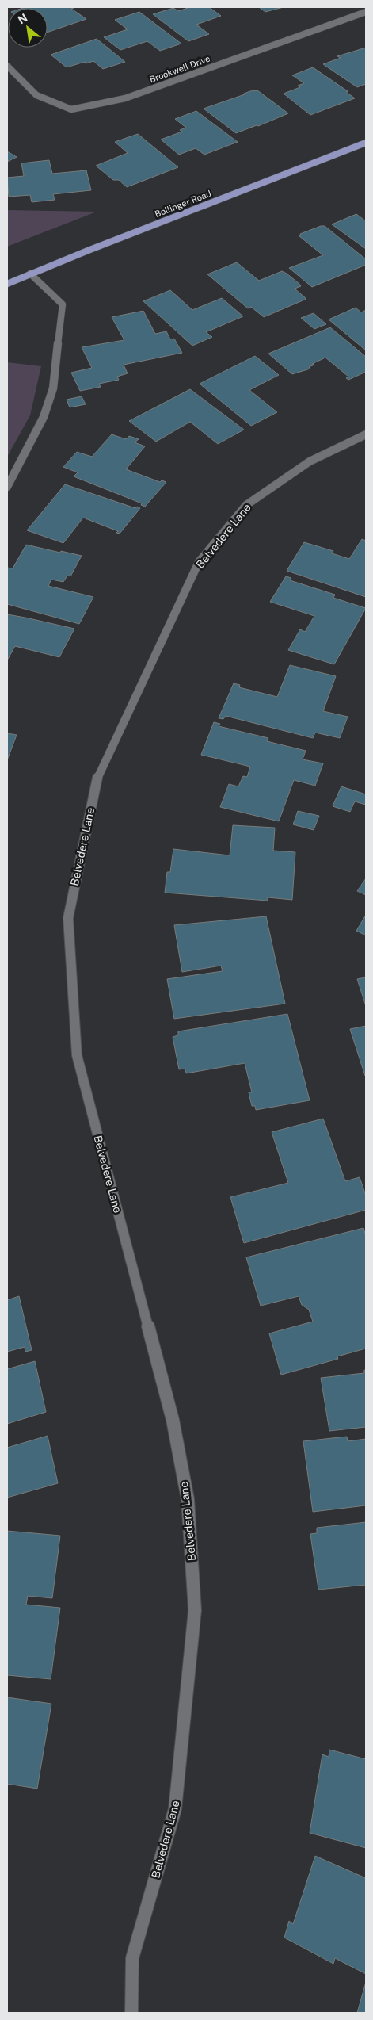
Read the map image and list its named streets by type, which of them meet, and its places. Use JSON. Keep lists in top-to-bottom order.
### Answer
{
  "streets": {
    "main road": ["Bollinger Road"],
    "street": ["Brookwell Drive", "Belvedere Lane"]
  },
  "north": "top left"
}
